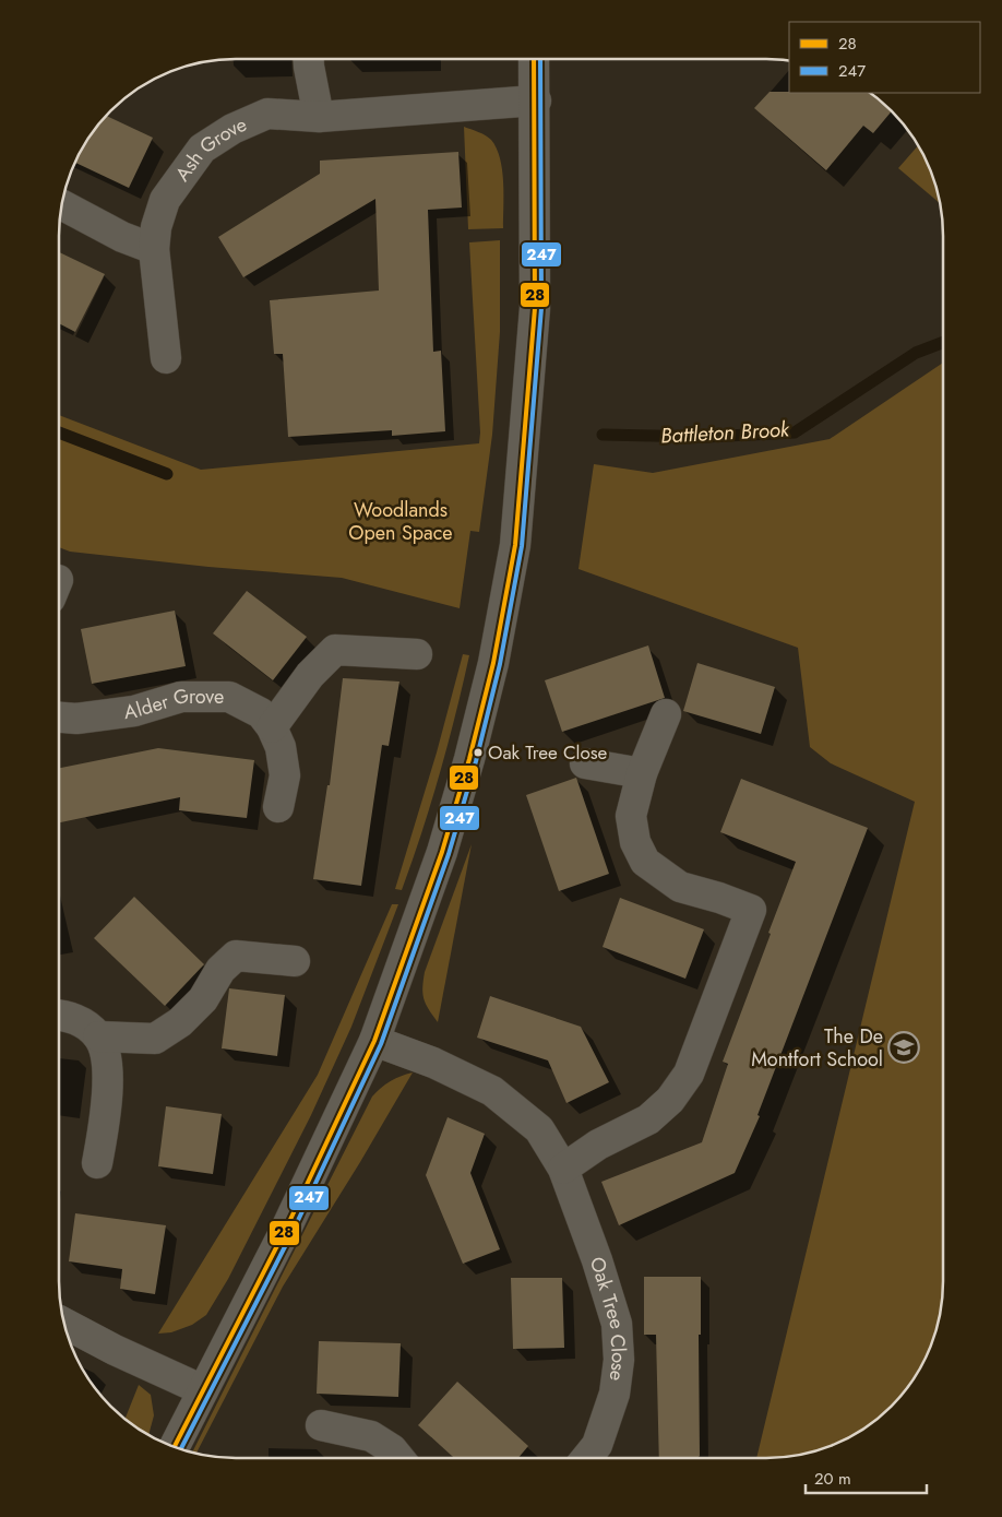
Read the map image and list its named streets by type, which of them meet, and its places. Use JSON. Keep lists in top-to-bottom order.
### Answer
{
  "streets": {
    "street": ["Ash Grove", "Alder Grove", "Oak Tree Close"]
  },
  "water": ["Battleton Brook"],
  "parks": ["Woodlands Open Space"],
  "places": {
    "other": ["Oak Tree Close"],
    "school or university": ["The De Montfort School"]
  },
  "lines": ["transit line 28", "transit line 247"],
  "legend": ["28", "247"],
  "scale_bar": "20 m"
}
